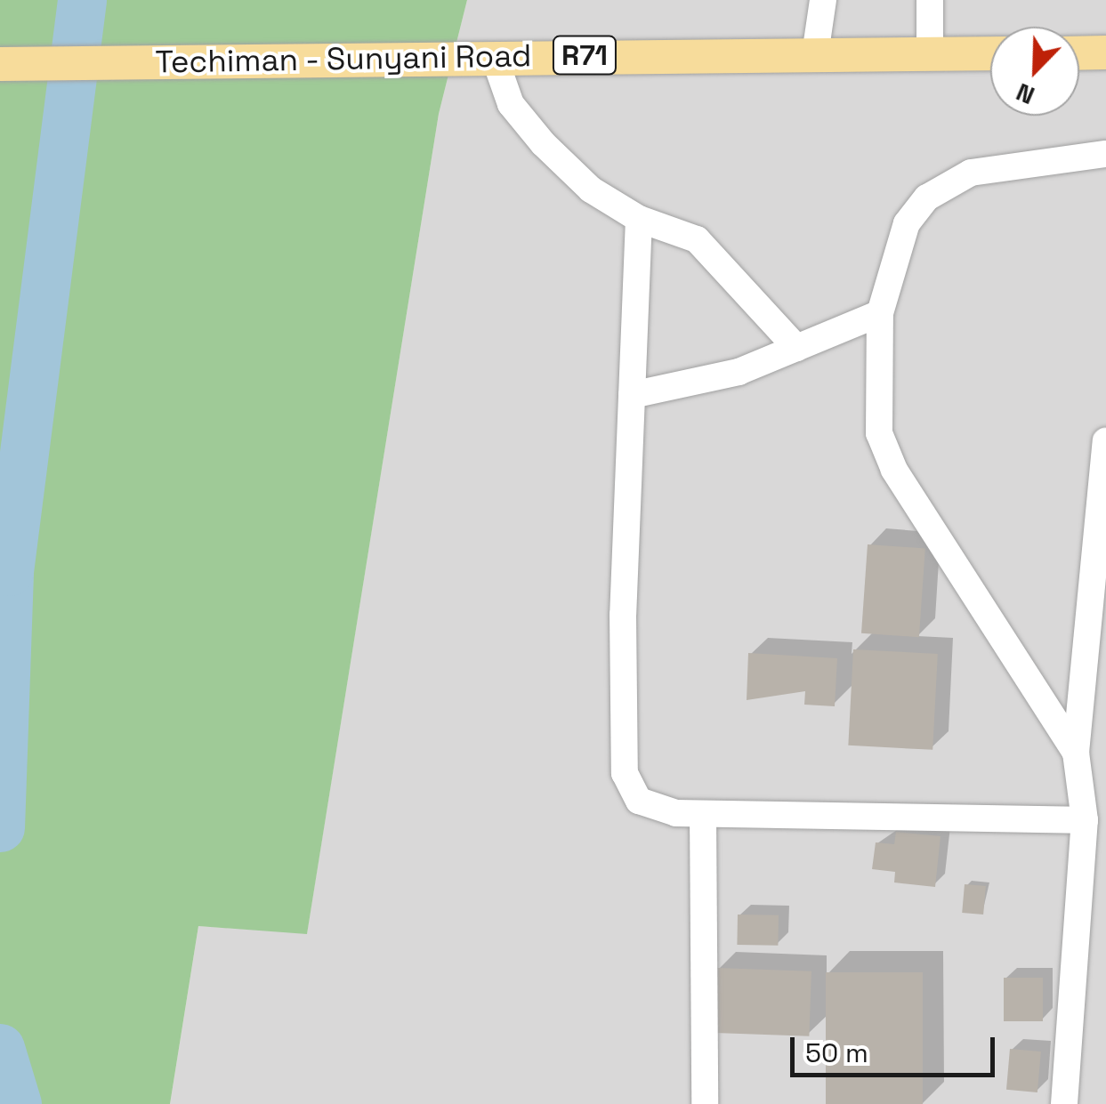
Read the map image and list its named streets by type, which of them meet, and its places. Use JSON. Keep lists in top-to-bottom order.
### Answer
{
  "streets": {
    "main road": ["R71", "Techiman - Sunyani Road"]
  },
  "scale_bar": "50 m",
  "north": "bottom left"
}
